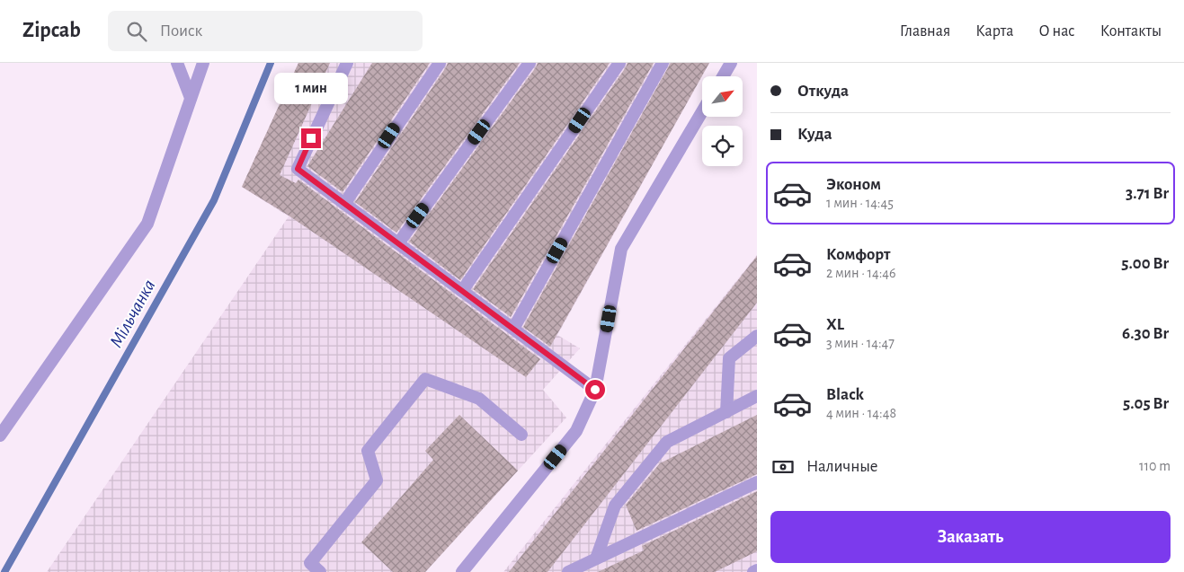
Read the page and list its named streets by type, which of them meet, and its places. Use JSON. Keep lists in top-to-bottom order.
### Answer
{
  "water": ["Мільчанка"],
  "north": "top right",
  "page": {
    "header": "Zipcab",
    "search": "Поиск",
    "nav": [
      "Главная",
      "Карта",
      "О нас",
      "Контакты"
    ],
    "banner": ["Откуда", "Куда"],
    "bubble": "1 мин",
    "list": [
      {
        "name": "Эконом",
        "note": "1 мин · 14:45",
        "value": "3.71 Br"
      },
      {
        "name": "Комфорт",
        "note": "2 мин · 14:46",
        "value": "5.00 Br"
      },
      {
        "name": "XL",
        "note": "3 мин · 14:47",
        "value": "6.30 Br"
      },
      {
        "name": "Black",
        "note": "4 мин · 14:48",
        "value": "5.05 Br"
      }
    ],
    "pay": ["Наличные", "110 m"],
    "buttons": "Заказать"
  }
}
